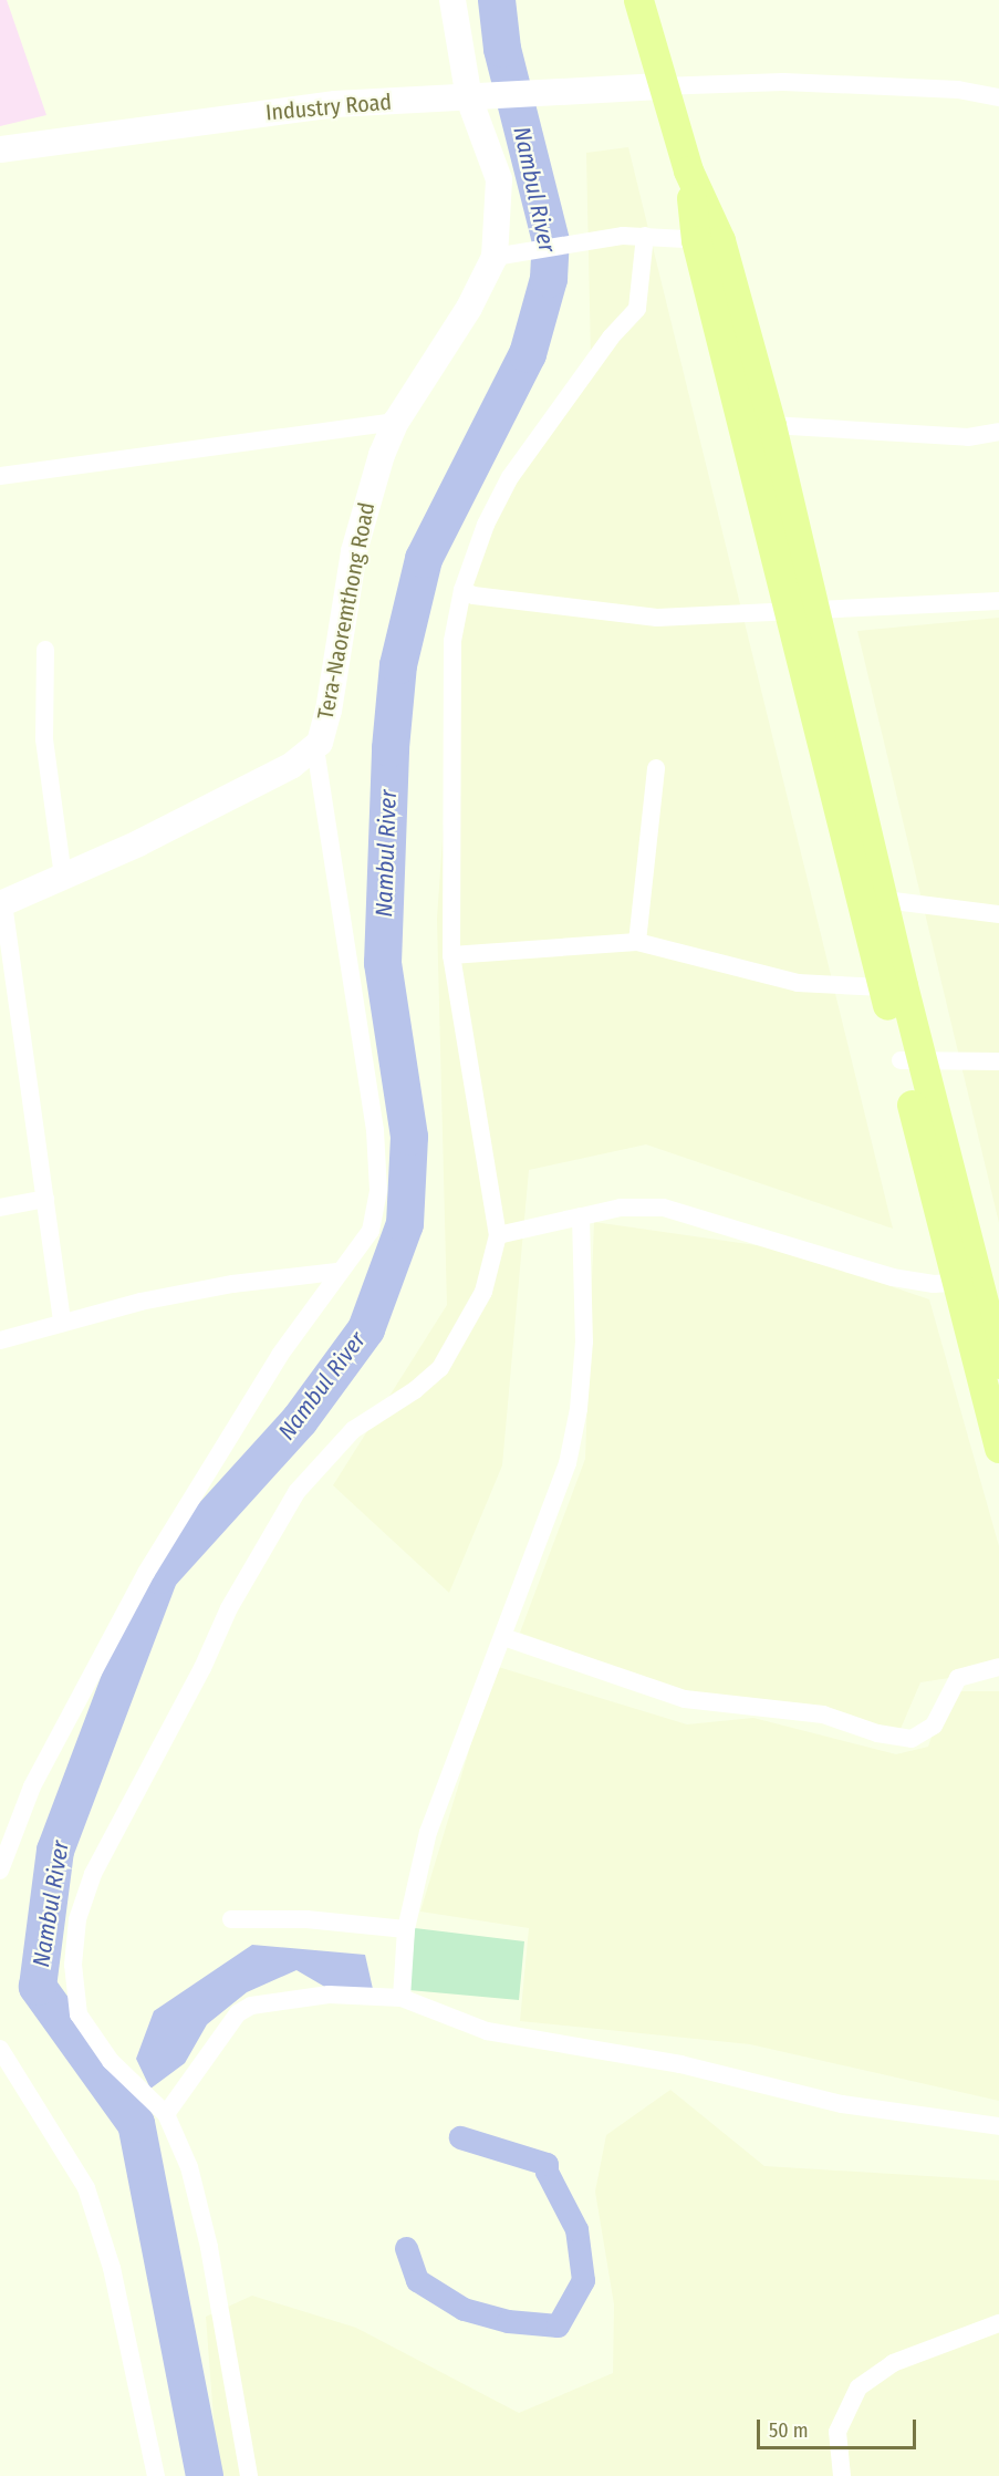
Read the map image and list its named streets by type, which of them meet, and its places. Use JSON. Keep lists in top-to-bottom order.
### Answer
{
  "streets": {
    "street": ["Industry Road", "Tera-Naoremthong Road"]
  },
  "crossings": [
    ["Industry Road", "Tera-Naoremthong Road"]
  ],
  "water": ["Nambul River"],
  "scale_bar": "50 m"
}
